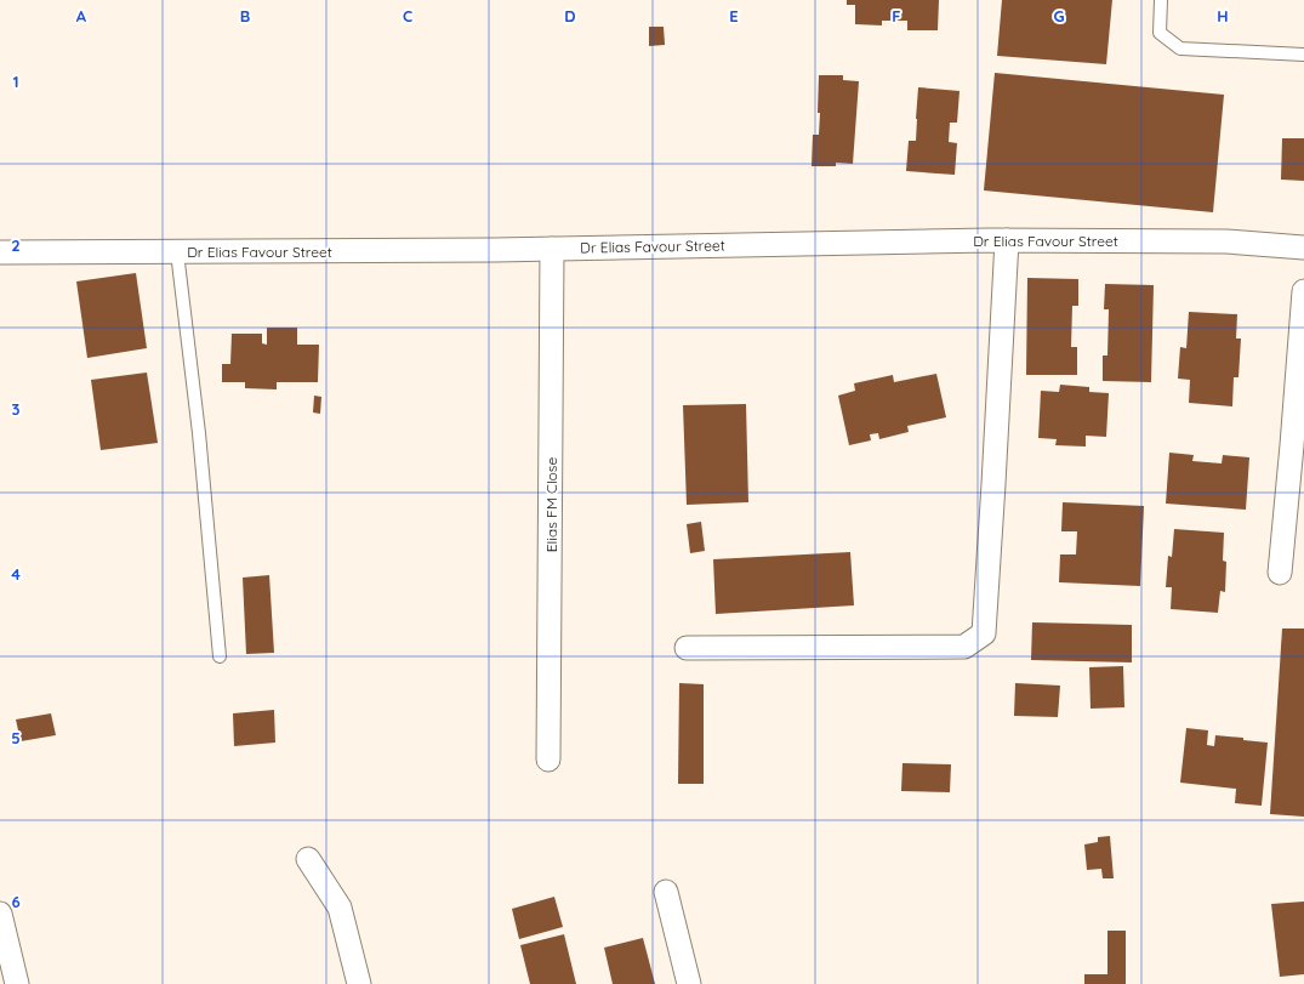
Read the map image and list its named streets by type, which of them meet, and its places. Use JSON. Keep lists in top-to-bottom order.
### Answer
{
  "streets": {
    "street": ["Dr Elias Favour Street", "Elias FM Close"]
  },
  "crossings": [
    ["Dr Elias Favour Street", "Elias FM Close"]
  ],
  "grid": {
    "columns": [
      "A",
      "B",
      "C",
      "D",
      "E",
      "F",
      "G",
      "H"
    ],
    "rows": [
      "1",
      "2",
      "3",
      "4",
      "5",
      "6"
    ]
  }
}
